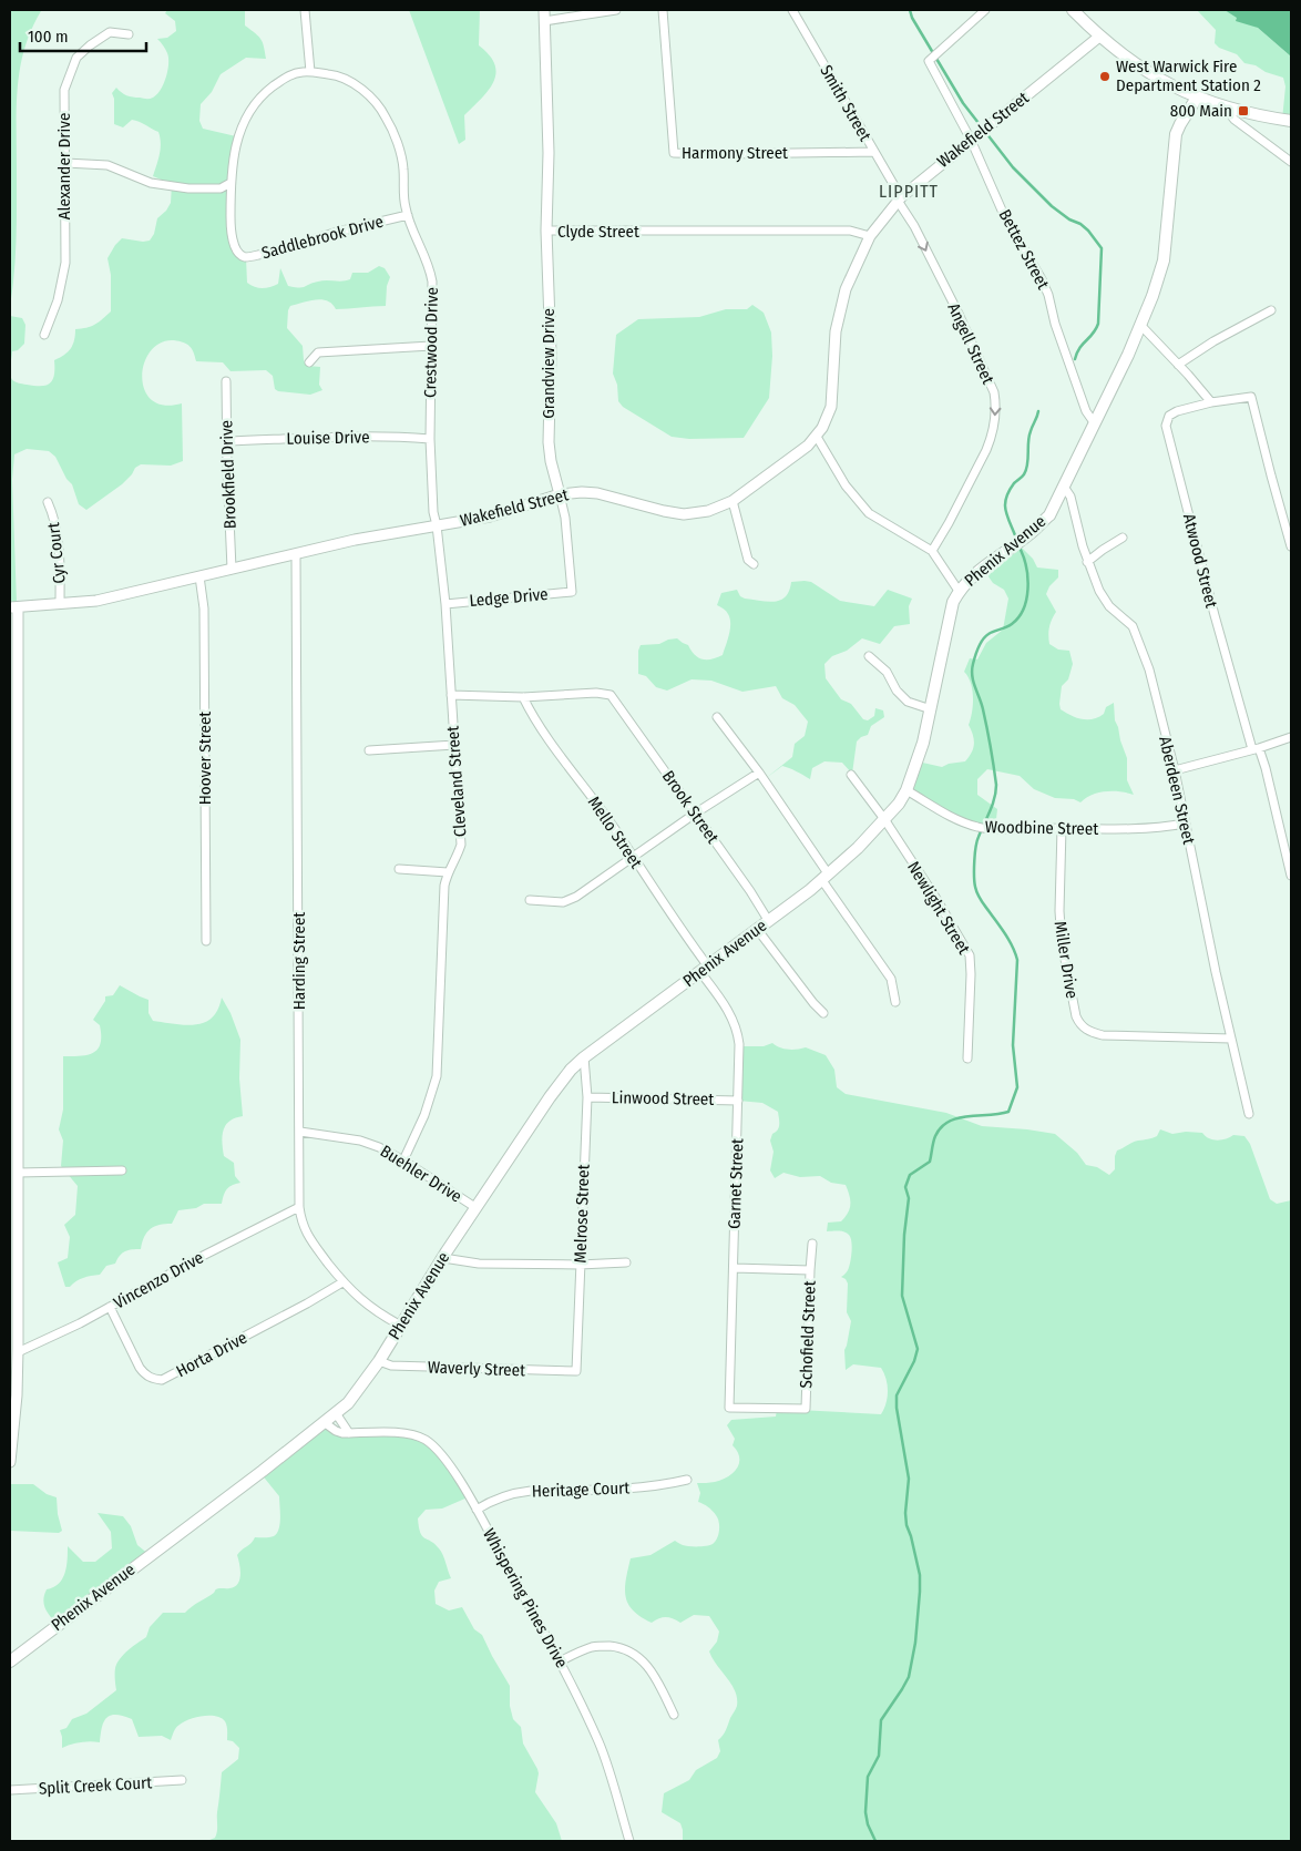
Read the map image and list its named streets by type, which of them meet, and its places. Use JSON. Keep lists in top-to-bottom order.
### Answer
{
  "streets": {
    "main road": ["Phenix Avenue"],
    "street": [
      "Smith Street",
      "Wakefield Street",
      "Harmony Street",
      "Alexander Drive",
      "Clyde Street",
      "Saddlebrook Drive",
      "Bettez Street",
      "Crestwood Drive",
      "Angell Street",
      "Grandview Drive",
      "Louise Drive",
      "Brookfield Drive",
      "Cyr Court",
      "Atwood Street",
      "Ledge Drive",
      "Hoover Street",
      "Cleveland Street",
      "Aberdeen Street",
      "Brook Street",
      "Woodbine Street",
      "Mello Street",
      "Newlight Street",
      "Miller Drive",
      "Harding Street",
      "Linwood Street",
      "Buehler Drive",
      "Garnet Street",
      "Melrose Street",
      "Vincenzo Drive",
      "Schofield Street",
      "Horta Drive",
      "Waverly Street",
      "Heritage Court",
      "Whispering Pines Drive",
      "Split Creek Court"
    ]
  },
  "crossings": [
    ["Smith Street", "Wakefield Street"],
    ["Smith Street", "Harmony Street"],
    ["Smith Street", "Angell Street"],
    ["Wakefield Street", "Clyde Street"],
    ["Wakefield Street", "Bettez Street"],
    ["Wakefield Street", "Crestwood Drive"],
    ["Wakefield Street", "Angell Street"],
    ["Wakefield Street", "Grandview Drive"],
    ["Wakefield Street", "Brookfield Drive"],
    ["Wakefield Street", "Cyr Court"],
    ["Wakefield Street", "Ledge Drive"],
    ["Wakefield Street", "Hoover Street"],
    ["Wakefield Street", "Cleveland Street"],
    ["Wakefield Street", "Harding Street"],
    ["Clyde Street", "Grandview Drive"],
    ["Saddlebrook Drive", "Crestwood Drive"],
    ["Bettez Street", "Phenix Avenue"],
    ["Crestwood Drive", "Louise Drive"],
    ["Crestwood Drive", "Cleveland Street"],
    ["Grandview Drive", "Ledge Drive"],
    ["Louise Drive", "Brookfield Drive"],
    ["Phenix Avenue", "Aberdeen Street"],
    ["Phenix Avenue", "Brook Street"],
    ["Phenix Avenue", "Woodbine Street"],
    ["Phenix Avenue", "Mello Street"],
    ["Phenix Avenue", "Newlight Street"],
    ["Phenix Avenue", "Harding Street"],
    ["Phenix Avenue", "Buehler Drive"],
    ["Phenix Avenue", "Garnet Street"],
    ["Phenix Avenue", "Melrose Street"],
    ["Phenix Avenue", "Waverly Street"],
    ["Phenix Avenue", "Whispering Pines Drive"],
    ["Ledge Drive", "Cleveland Street"],
    ["Cleveland Street", "Buehler Drive"],
    ["Aberdeen Street", "Woodbine Street"],
    ["Aberdeen Street", "Miller Drive"],
    ["Brook Street", "Mello Street"],
    ["Woodbine Street", "Miller Drive"],
    ["Mello Street", "Garnet Street"],
    ["Harding Street", "Buehler Drive"],
    ["Harding Street", "Vincenzo Drive"],
    ["Harding Street", "Horta Drive"],
    ["Linwood Street", "Garnet Street"],
    ["Linwood Street", "Melrose Street"],
    ["Garnet Street", "Schofield Street"],
    ["Melrose Street", "Waverly Street"],
    ["Vincenzo Drive", "Horta Drive"],
    ["Heritage Court", "Whispering Pines Drive"]
  ],
  "one_way": ["Angell Street"],
  "districts": ["LIPPITT"],
  "places": {
    "other": ["West Warwick Fire Department Station 2"],
    "transit": ["800 Main"]
  },
  "scale_bar": "100 m"
}
